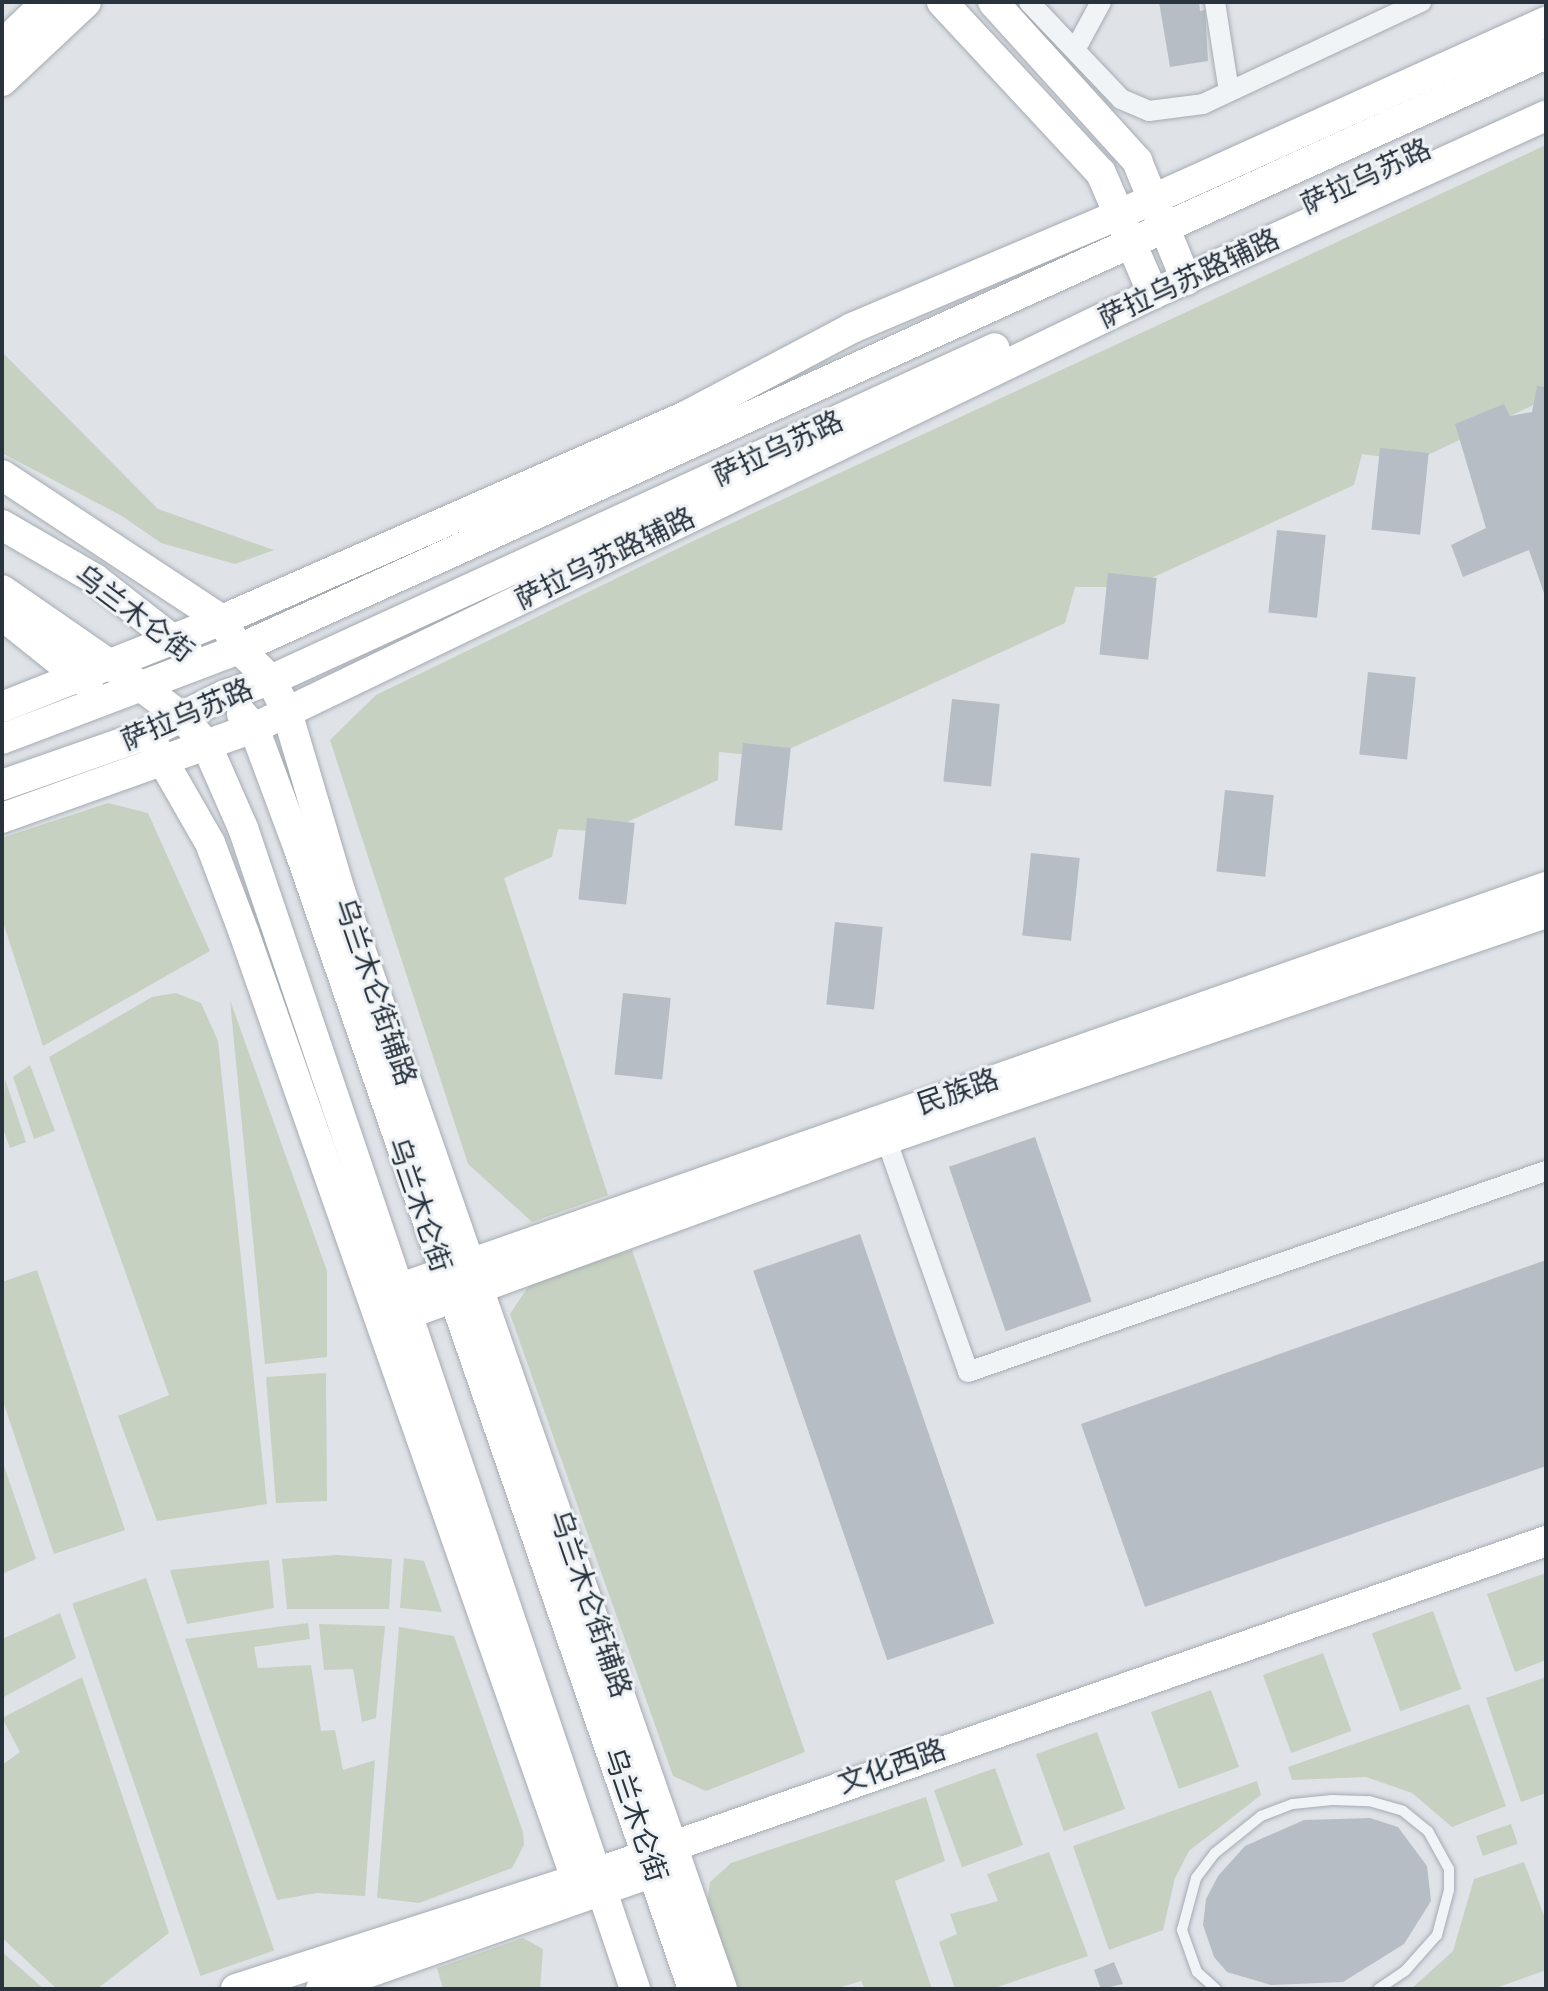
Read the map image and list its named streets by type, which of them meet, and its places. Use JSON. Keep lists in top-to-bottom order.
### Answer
{
  "streets": {
    "street": [
      "萨拉乌苏路",
      "萨拉乌苏路辅路",
      "乌兰木仑街",
      "乌兰木仑街辅路",
      "民族路",
      "文化西路"
    ]
  },
  "crossings": [
    ["萨拉乌苏路", "萨拉乌苏路辅路"],
    ["萨拉乌苏路", "乌兰木仑街"],
    ["萨拉乌苏路", "乌兰木仑街辅路"],
    ["萨拉乌苏路辅路", "乌兰木仑街"],
    ["萨拉乌苏路辅路", "乌兰木仑街辅路"],
    ["乌兰木仑街", "乌兰木仑街辅路"],
    ["乌兰木仑街", "民族路"],
    ["乌兰木仑街", "文化西路"],
    ["乌兰木仑街辅路", "民族路"]
  ]
}
